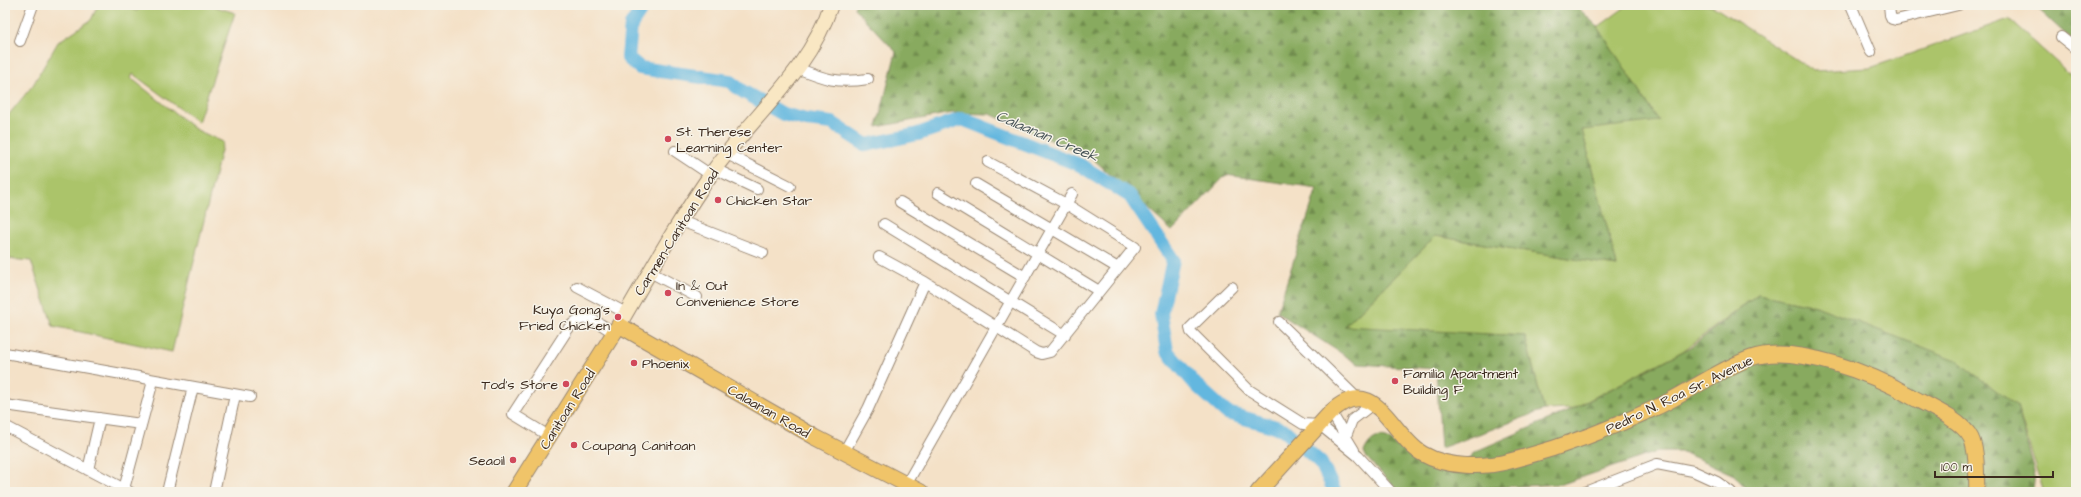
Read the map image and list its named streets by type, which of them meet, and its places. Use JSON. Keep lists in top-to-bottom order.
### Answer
{
  "streets": {
    "main road": [
      "Carmen-Canitoan Road",
      "Pedro N. Roa Sr. Avenue",
      "Canitoan Road",
      "Calaanan Road"
    ]
  },
  "crossings": [
    ["Carmen-Canitoan Road", "Canitoan Road"],
    ["Carmen-Canitoan Road", "Calaanan Road"],
    ["Canitoan Road", "Calaanan Road"]
  ],
  "water": ["Calaanan Creek"],
  "places": [
    "St. Therese Learning Center",
    "Chicken Star",
    "In & Out Convenience Store",
    "Kuya Gong's Fried Chicken",
    "Phoenix",
    "Familia Apartment Building F",
    "Tod's Store",
    "Coupang Canitoan",
    "Seaoil"
  ],
  "scale_bar": "100 m"
}
